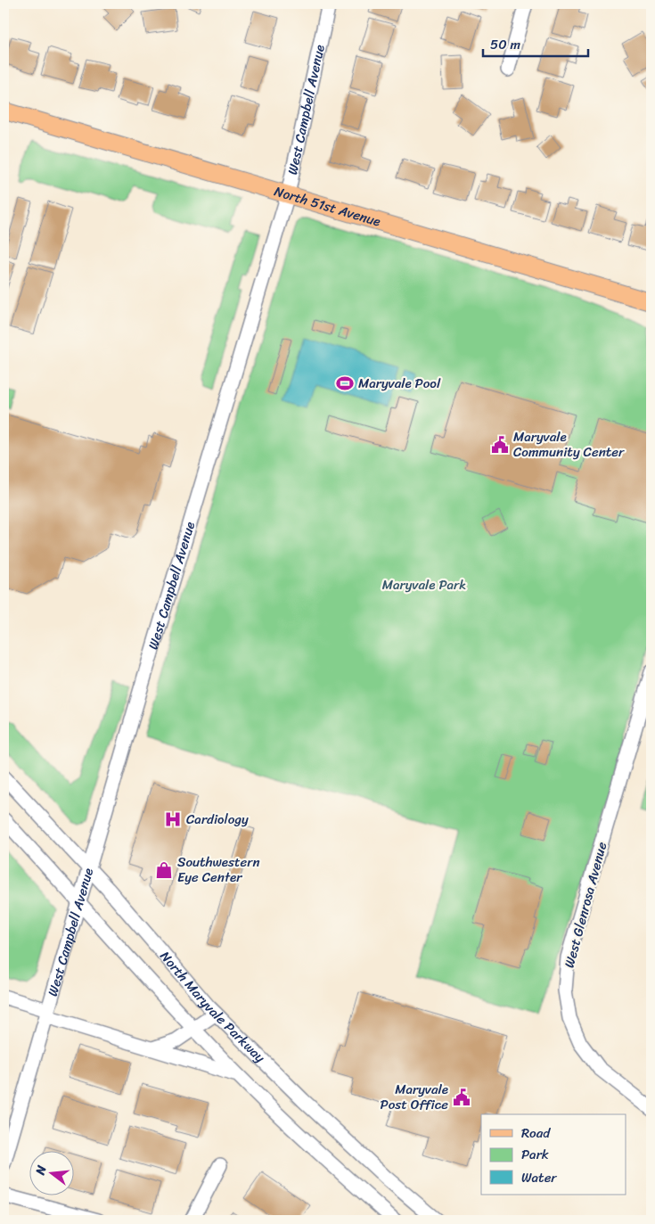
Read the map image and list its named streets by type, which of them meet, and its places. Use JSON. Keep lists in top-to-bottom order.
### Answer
{
  "streets": {
    "main road": ["North 51st Avenue"],
    "street": ["West Campbell Avenue", "West Glenrosa Avenue", "North Maryvale Parkway"]
  },
  "crossings": [
    ["West Campbell Avenue", "North 51st Avenue"],
    ["West Campbell Avenue", "North Maryvale Parkway"]
  ],
  "parks": ["Maryvale Park"],
  "places": {
    "sports": ["Maryvale Pool"],
    "public building": ["Maryvale Community Center", "Maryvale Post Office"],
    "hospital": ["Cardiology"],
    "shop": ["Southwestern Eye Center"]
  },
  "legend": ["Road", "Park", "Water"],
  "scale_bar": "50 m",
  "north": "left"
}
